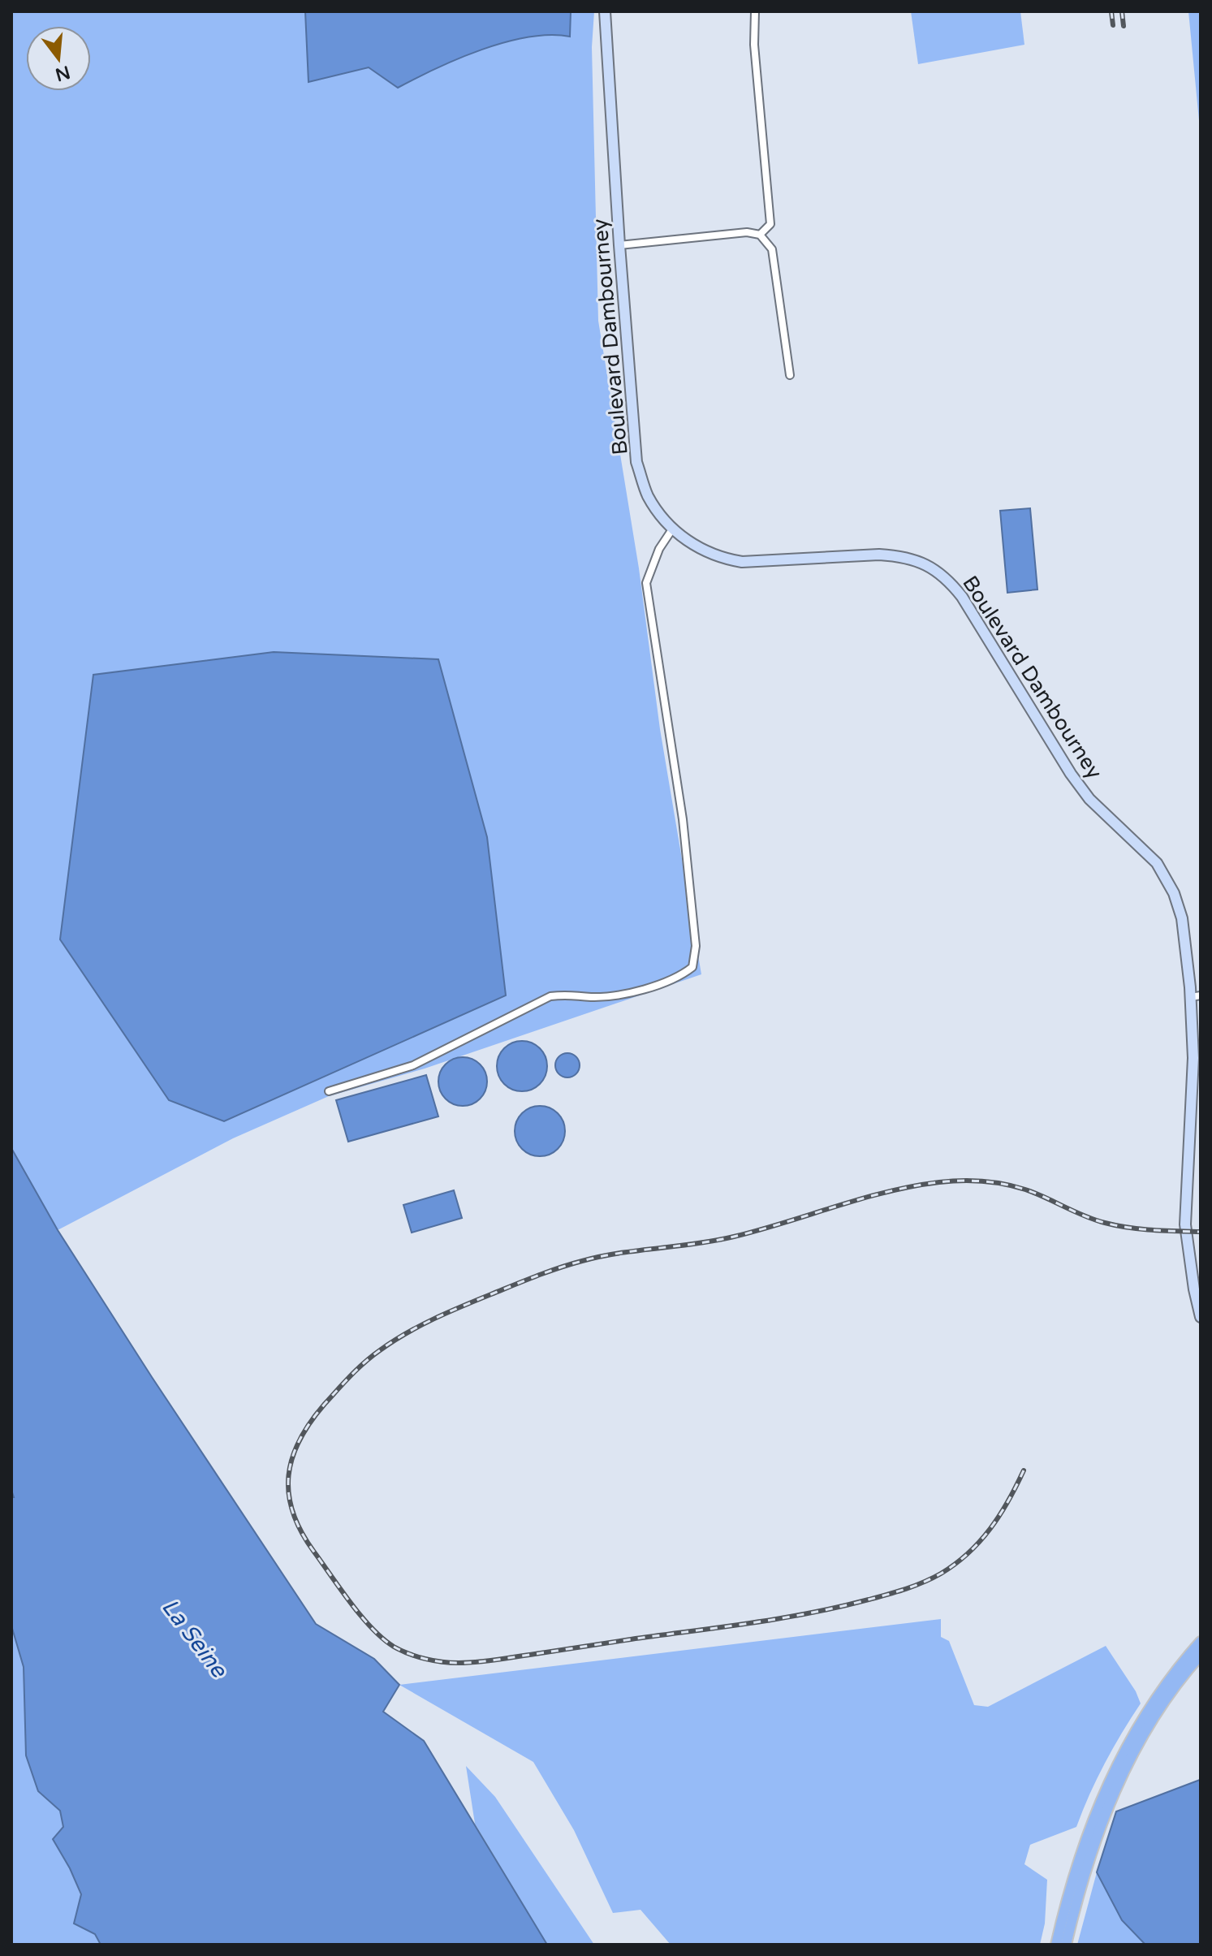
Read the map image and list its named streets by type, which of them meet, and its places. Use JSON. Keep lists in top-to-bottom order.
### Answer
{
  "streets": {
    "street": ["Boulevard Dambourney"]
  },
  "water": ["La Seine"],
  "north": "bottom"
}
